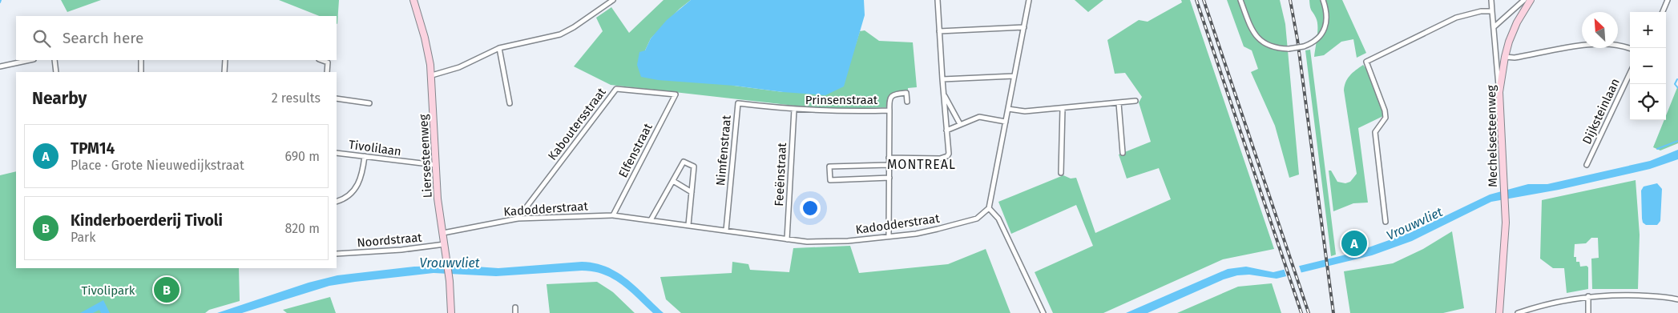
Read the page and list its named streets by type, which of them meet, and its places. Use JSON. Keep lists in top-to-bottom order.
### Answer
{
  "streets": {
    "main road": ["Mechelsesteenweg", "Liersesteenweg"],
    "street": [
      "Prinsenstraat",
      "Dijksteinlaan",
      "Kaboutersstraat",
      "Tivolilaan",
      "Elfenstraat",
      "Nimfenstraat",
      "Feeënstraat",
      "Kadodderstraat",
      "Noordstraat"
    ]
  },
  "crossings": [
    ["Prinsenstraat", "Nimfenstraat"],
    ["Prinsenstraat", "Feeënstraat"],
    ["Prinsenstraat", "Kadodderstraat"],
    ["Kaboutersstraat", "Elfenstraat"],
    ["Kaboutersstraat", "Kadodderstraat"],
    ["Tivolilaan", "Liersesteenweg"],
    ["Elfenstraat", "Kadodderstraat"],
    ["Nimfenstraat", "Feeënstraat"],
    ["Nimfenstraat", "Kadodderstraat"],
    ["Liersesteenweg", "Kadodderstraat"],
    ["Liersesteenweg", "Noordstraat"],
    ["Feeënstraat", "Kadodderstraat"]
  ],
  "districts": ["MONTREAL"],
  "water": ["Vrouwvliet"],
  "parks": ["Tivolipark"],
  "north": "top left",
  "page": {
    "map_buttons": ["+", "−"],
    "search": "Search here",
    "heading": ["Nearby", "2 results"],
    "list": [
      {
        "mark": "A",
        "name": "TPM14",
        "note": "Place · Grote Nieuwedijkstraat",
        "value": "690 m"
      },
      {
        "mark": "B",
        "name": "Kinderboerderij Tivoli",
        "note": "Park",
        "value": "820 m"
      }
    ],
    "pins": ["A", "B"]
  }
}
